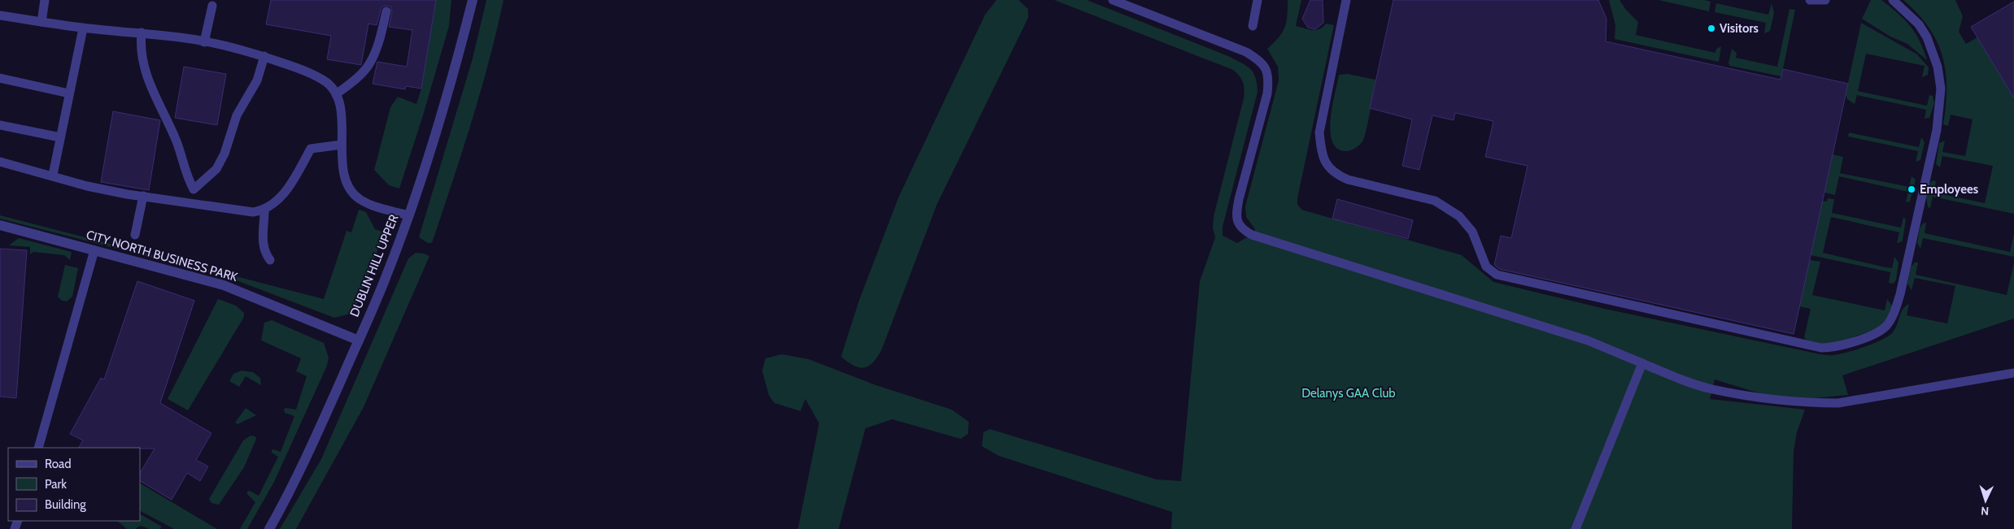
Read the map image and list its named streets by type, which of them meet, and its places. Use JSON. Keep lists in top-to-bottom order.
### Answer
{
  "streets": {
    "street": ["CITY NORTH BUSINESS PARK", "DUBLIN HILL UPPER"]
  },
  "crossings": [
    ["CITY NORTH BUSINESS PARK", "DUBLIN HILL UPPER"]
  ],
  "parks": ["Delanys GAA Club"],
  "places": ["Visitors", "Employees"],
  "legend": ["Road", "Park", "Building"],
  "north": "bottom"
}
